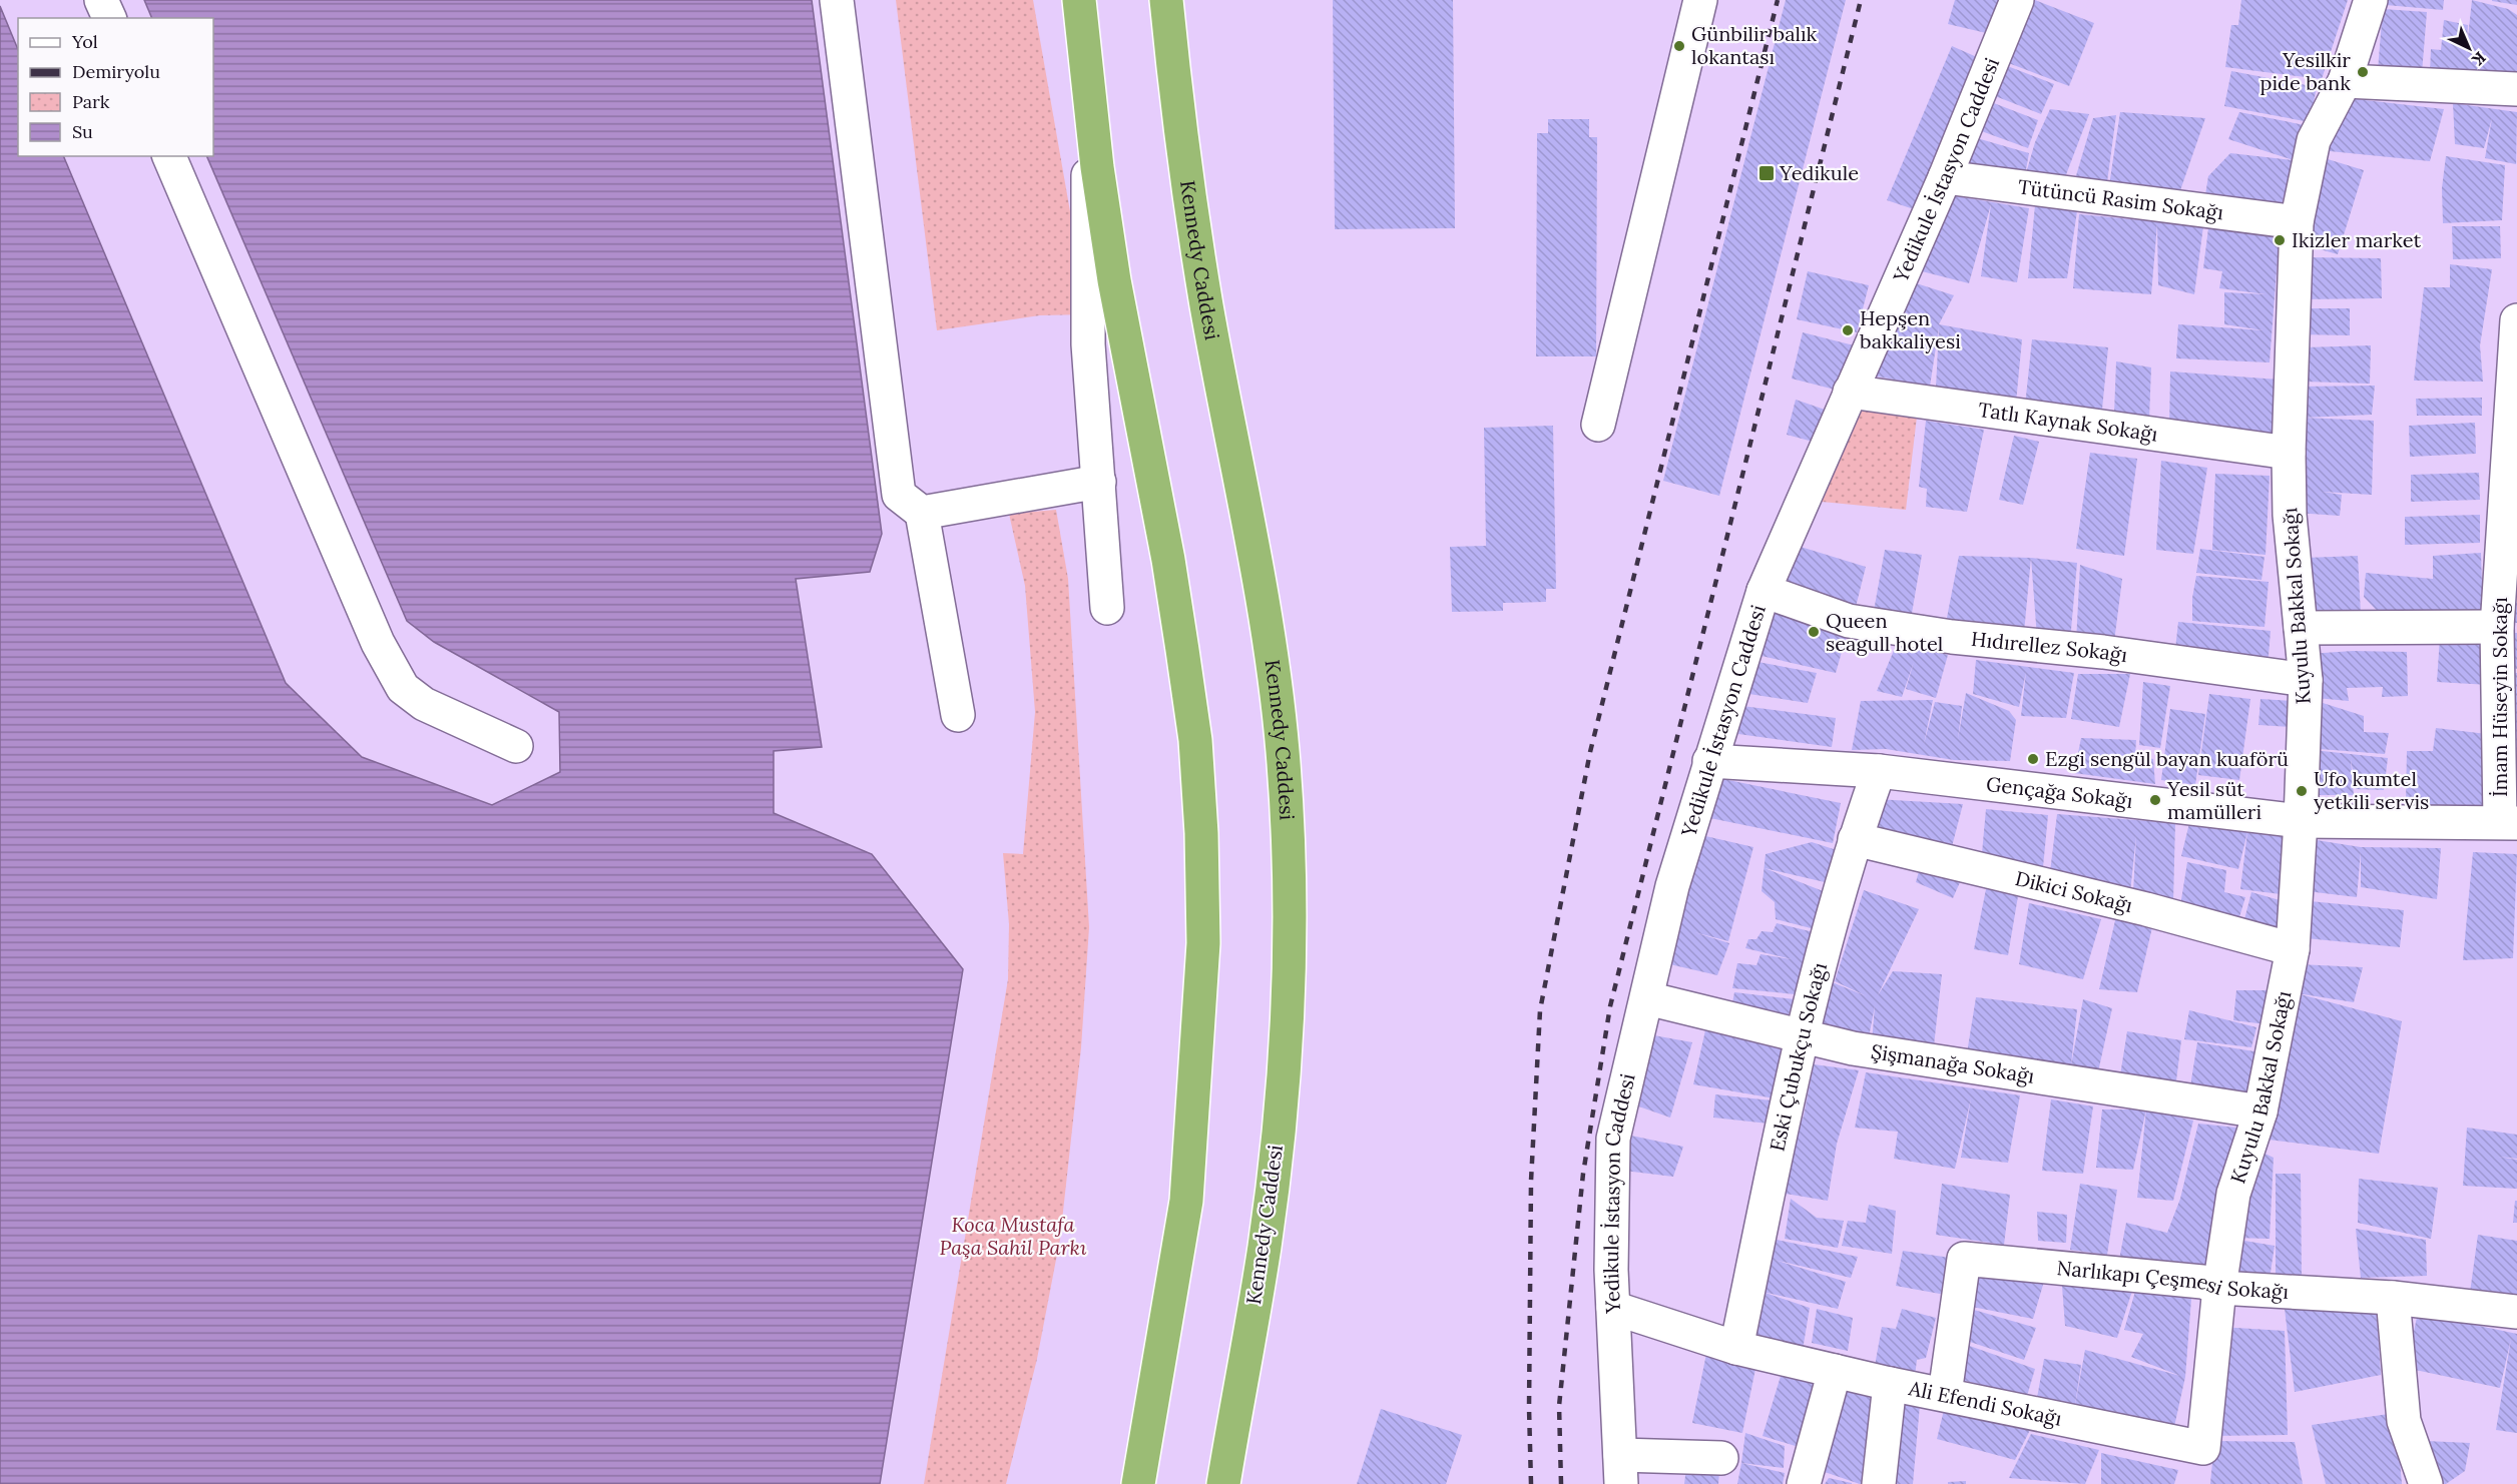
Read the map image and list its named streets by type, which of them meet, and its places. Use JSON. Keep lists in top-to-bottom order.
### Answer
{
  "streets": {
    "highway": ["Kennedy Caddesi"],
    "street": [
      "Yedikule İstasyon Caddesi",
      "Tütüncü Rasim Sokağı",
      "Tatlı Kaynak Sokağı",
      "Kuyulu Bakkal Sokağı",
      "Hıdırellez Sokağı",
      "İmam Hüseyin Sokağı",
      "Gençağa Sokağı",
      "Dikici Sokağı",
      "Eski Çubukçu Sokağı",
      "Şişmanağa Sokağı",
      "Narlıkapı Çeşmesi Sokağı",
      "Ali Efendi Sokağı"
    ]
  },
  "crossings": [
    ["Yedikule İstasyon Caddesi", "Tütüncü Rasim Sokağı"],
    ["Yedikule İstasyon Caddesi", "Tatlı Kaynak Sokağı"],
    ["Yedikule İstasyon Caddesi", "Hıdırellez Sokağı"],
    ["Yedikule İstasyon Caddesi", "Gençağa Sokağı"],
    ["Yedikule İstasyon Caddesi", "Şişmanağa Sokağı"],
    ["Yedikule İstasyon Caddesi", "Ali Efendi Sokağı"],
    ["Tütüncü Rasim Sokağı", "Kuyulu Bakkal Sokağı"],
    ["Tatlı Kaynak Sokağı", "Kuyulu Bakkal Sokağı"],
    ["Kuyulu Bakkal Sokağı", "Hıdırellez Sokağı"],
    ["Kuyulu Bakkal Sokağı", "Gençağa Sokağı"],
    ["Kuyulu Bakkal Sokağı", "Dikici Sokağı"],
    ["Kuyulu Bakkal Sokağı", "Şişmanağa Sokağı"],
    ["Kuyulu Bakkal Sokağı", "Narlıkapı Çeşmesi Sokağı"],
    ["Kuyulu Bakkal Sokağı", "Ali Efendi Sokağı"],
    ["İmam Hüseyin Sokağı", "Gençağa Sokağı"],
    ["Gençağa Sokağı", "Eski Çubukçu Sokağı"],
    ["Dikici Sokağı", "Eski Çubukçu Sokağı"],
    ["Eski Çubukçu Sokağı", "Şişmanağa Sokağı"],
    ["Eski Çubukçu Sokağı", "Ali Efendi Sokağı"],
    ["Narlıkapı Çeşmesi Sokağı", "Ali Efendi Sokağı"]
  ],
  "parks": ["Koca Mustafa Paşa Sahil Parkı"],
  "places": {
    "other": [
      "Günbilir balık lokantası",
      "Yesilkir pide bank",
      "Ikizler market",
      "Hepşen bakkaliyesi",
      "Queen seagull hotel",
      "Ezgi sengül bayan kuaförü",
      "Ufo kumtel yetkili servis",
      "Yesil süt mamülleri"
    ],
    "transit": ["Yedikule"]
  },
  "legend": [
    "Yol",
    "Demiryolu",
    "Park",
    "Su"
  ],
  "north": "bottom right"
}
